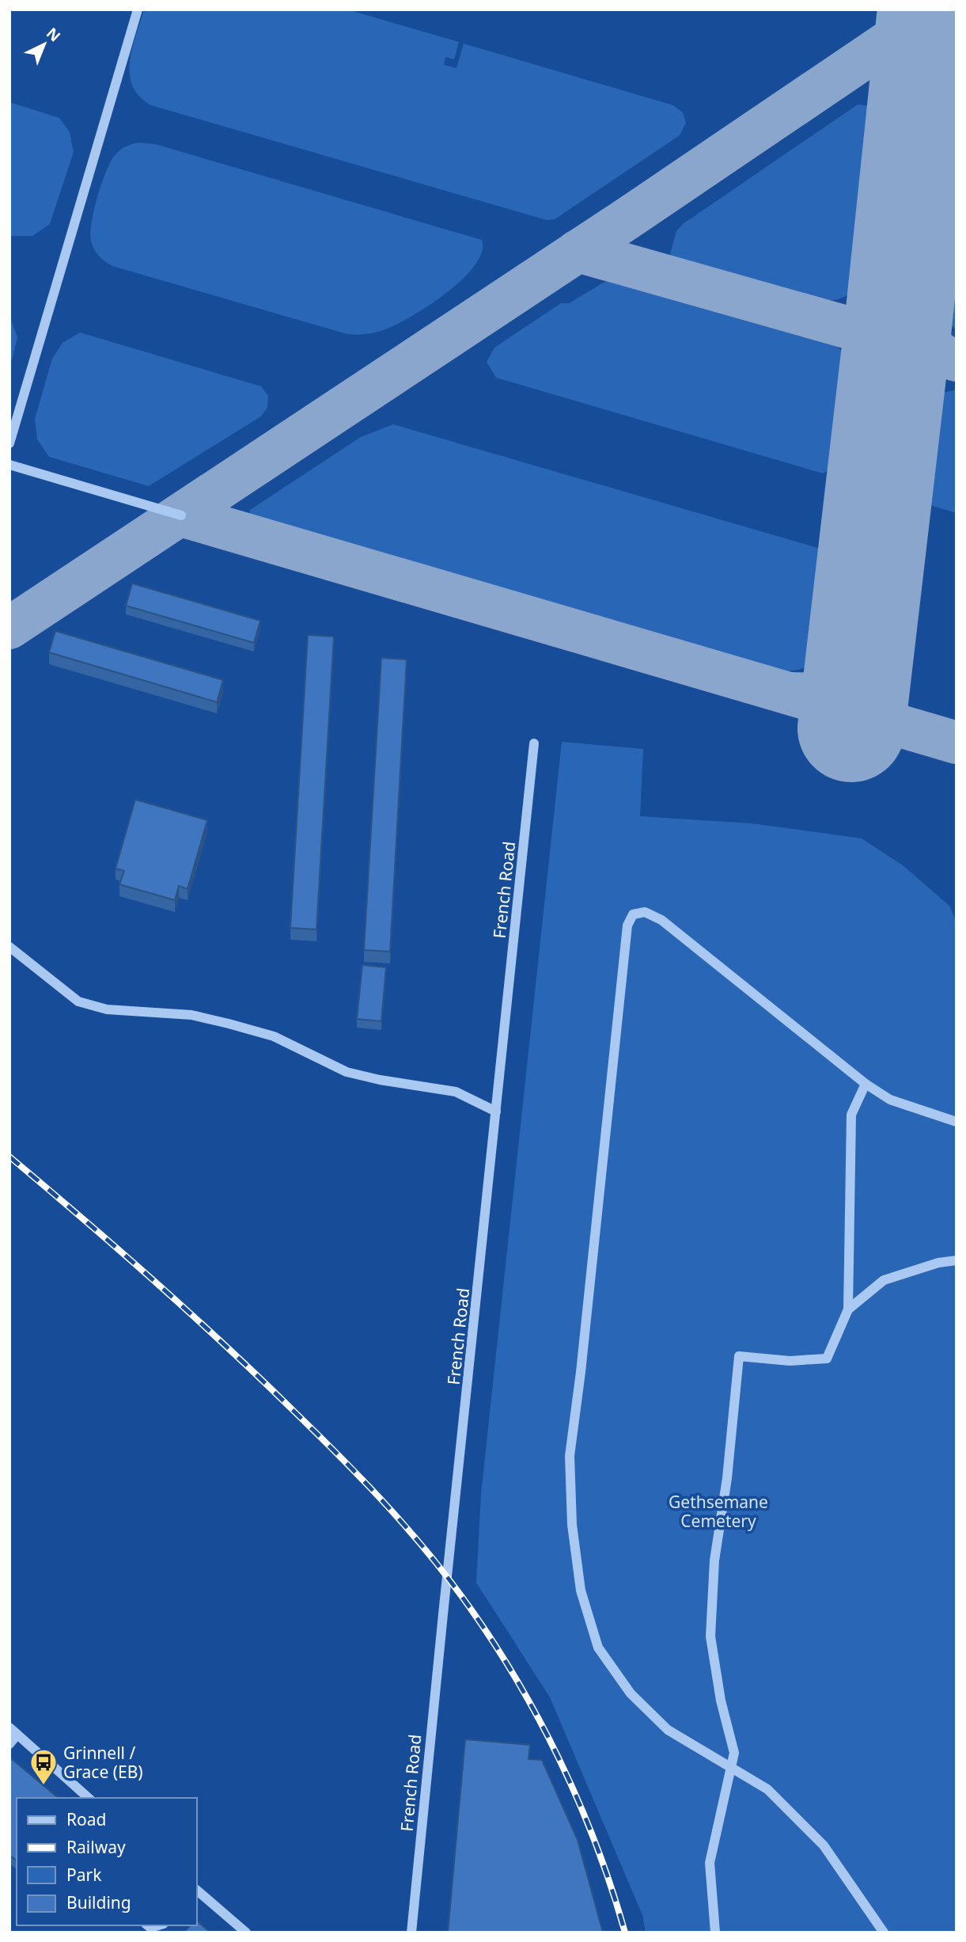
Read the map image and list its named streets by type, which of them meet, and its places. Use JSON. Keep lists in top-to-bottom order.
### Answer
{
  "streets": {
    "street": ["French Road"]
  },
  "parks": ["Gethsemane Cemetery"],
  "places": {
    "bus stop": ["Grinnell / Grace (EB)"]
  },
  "legend": [
    "Road",
    "Railway",
    "Park",
    "Building"
  ],
  "north": "top right"
}
